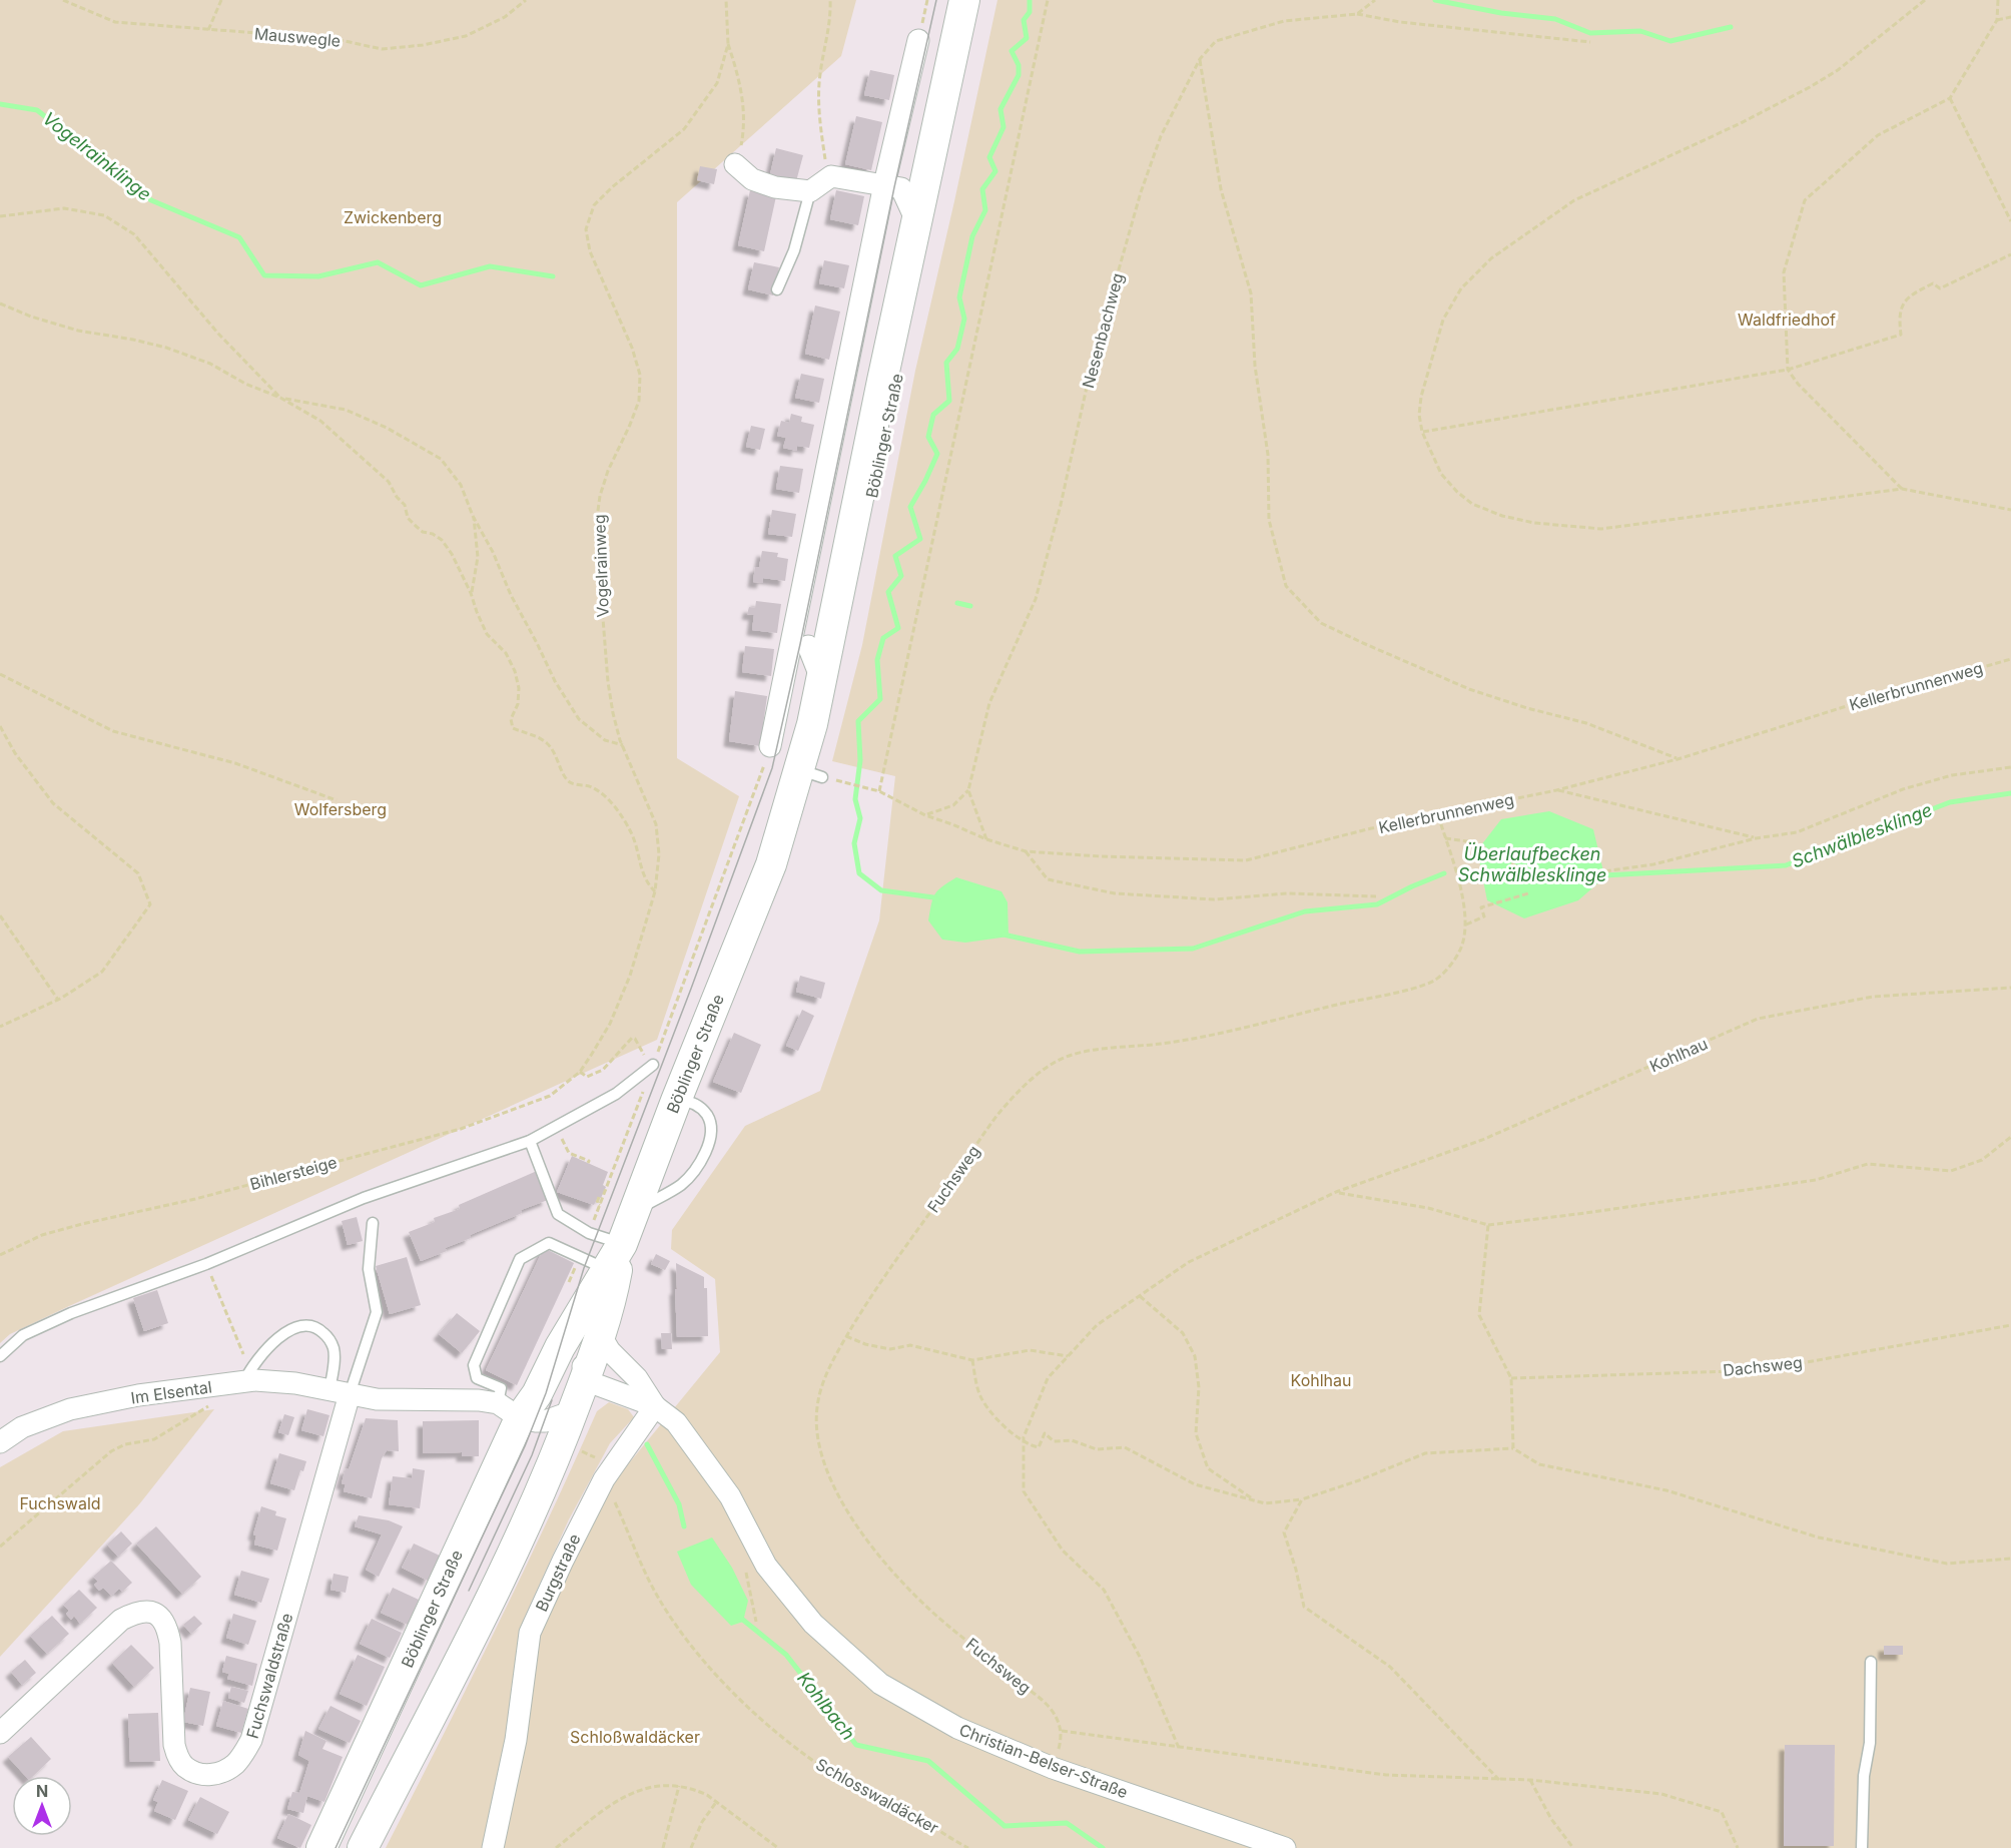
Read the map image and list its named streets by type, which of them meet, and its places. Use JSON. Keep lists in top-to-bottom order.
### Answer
{
  "streets": {
    "main road": ["Böblinger Straße"],
    "street": [
      "Im Elsental",
      "Burgstraße",
      "Fuchswaldstraße",
      "Christian-Belser-Straße"
    ],
    "path": [
      "Mauswegle",
      "Nesenbachweg",
      "Vogelrainweg",
      "Kellerbrunnenweg",
      "Kohlhau",
      "Bihlersteige",
      "Fuchsweg",
      "Dachsweg",
      "Schlosswaldäcker"
    ]
  },
  "crossings": [
    ["Böblinger Straße", "Kellerbrunnenweg"],
    ["Böblinger Straße", "Christian-Belser-Straße"],
    ["Vogelrainweg", "Bihlersteige"],
    ["Kellerbrunnenweg", "Fuchsweg"],
    ["Im Elsental", "Fuchswaldstraße"],
    ["Burgstraße", "Christian-Belser-Straße"],
    ["Burgstraße", "Schlosswaldäcker"]
  ],
  "water": [
    "Vogelrainklinge",
    "Schwälblesklinge",
    "Überlaufbecken Schwälblesklinge",
    "Kohlbach"
  ],
  "parks": [
    "Zwickenberg",
    "Waldfriedhof",
    "Wolfersberg",
    "Kohlhau",
    "Fuchswald",
    "Schloßwaldäcker"
  ],
  "north": "top"
}
